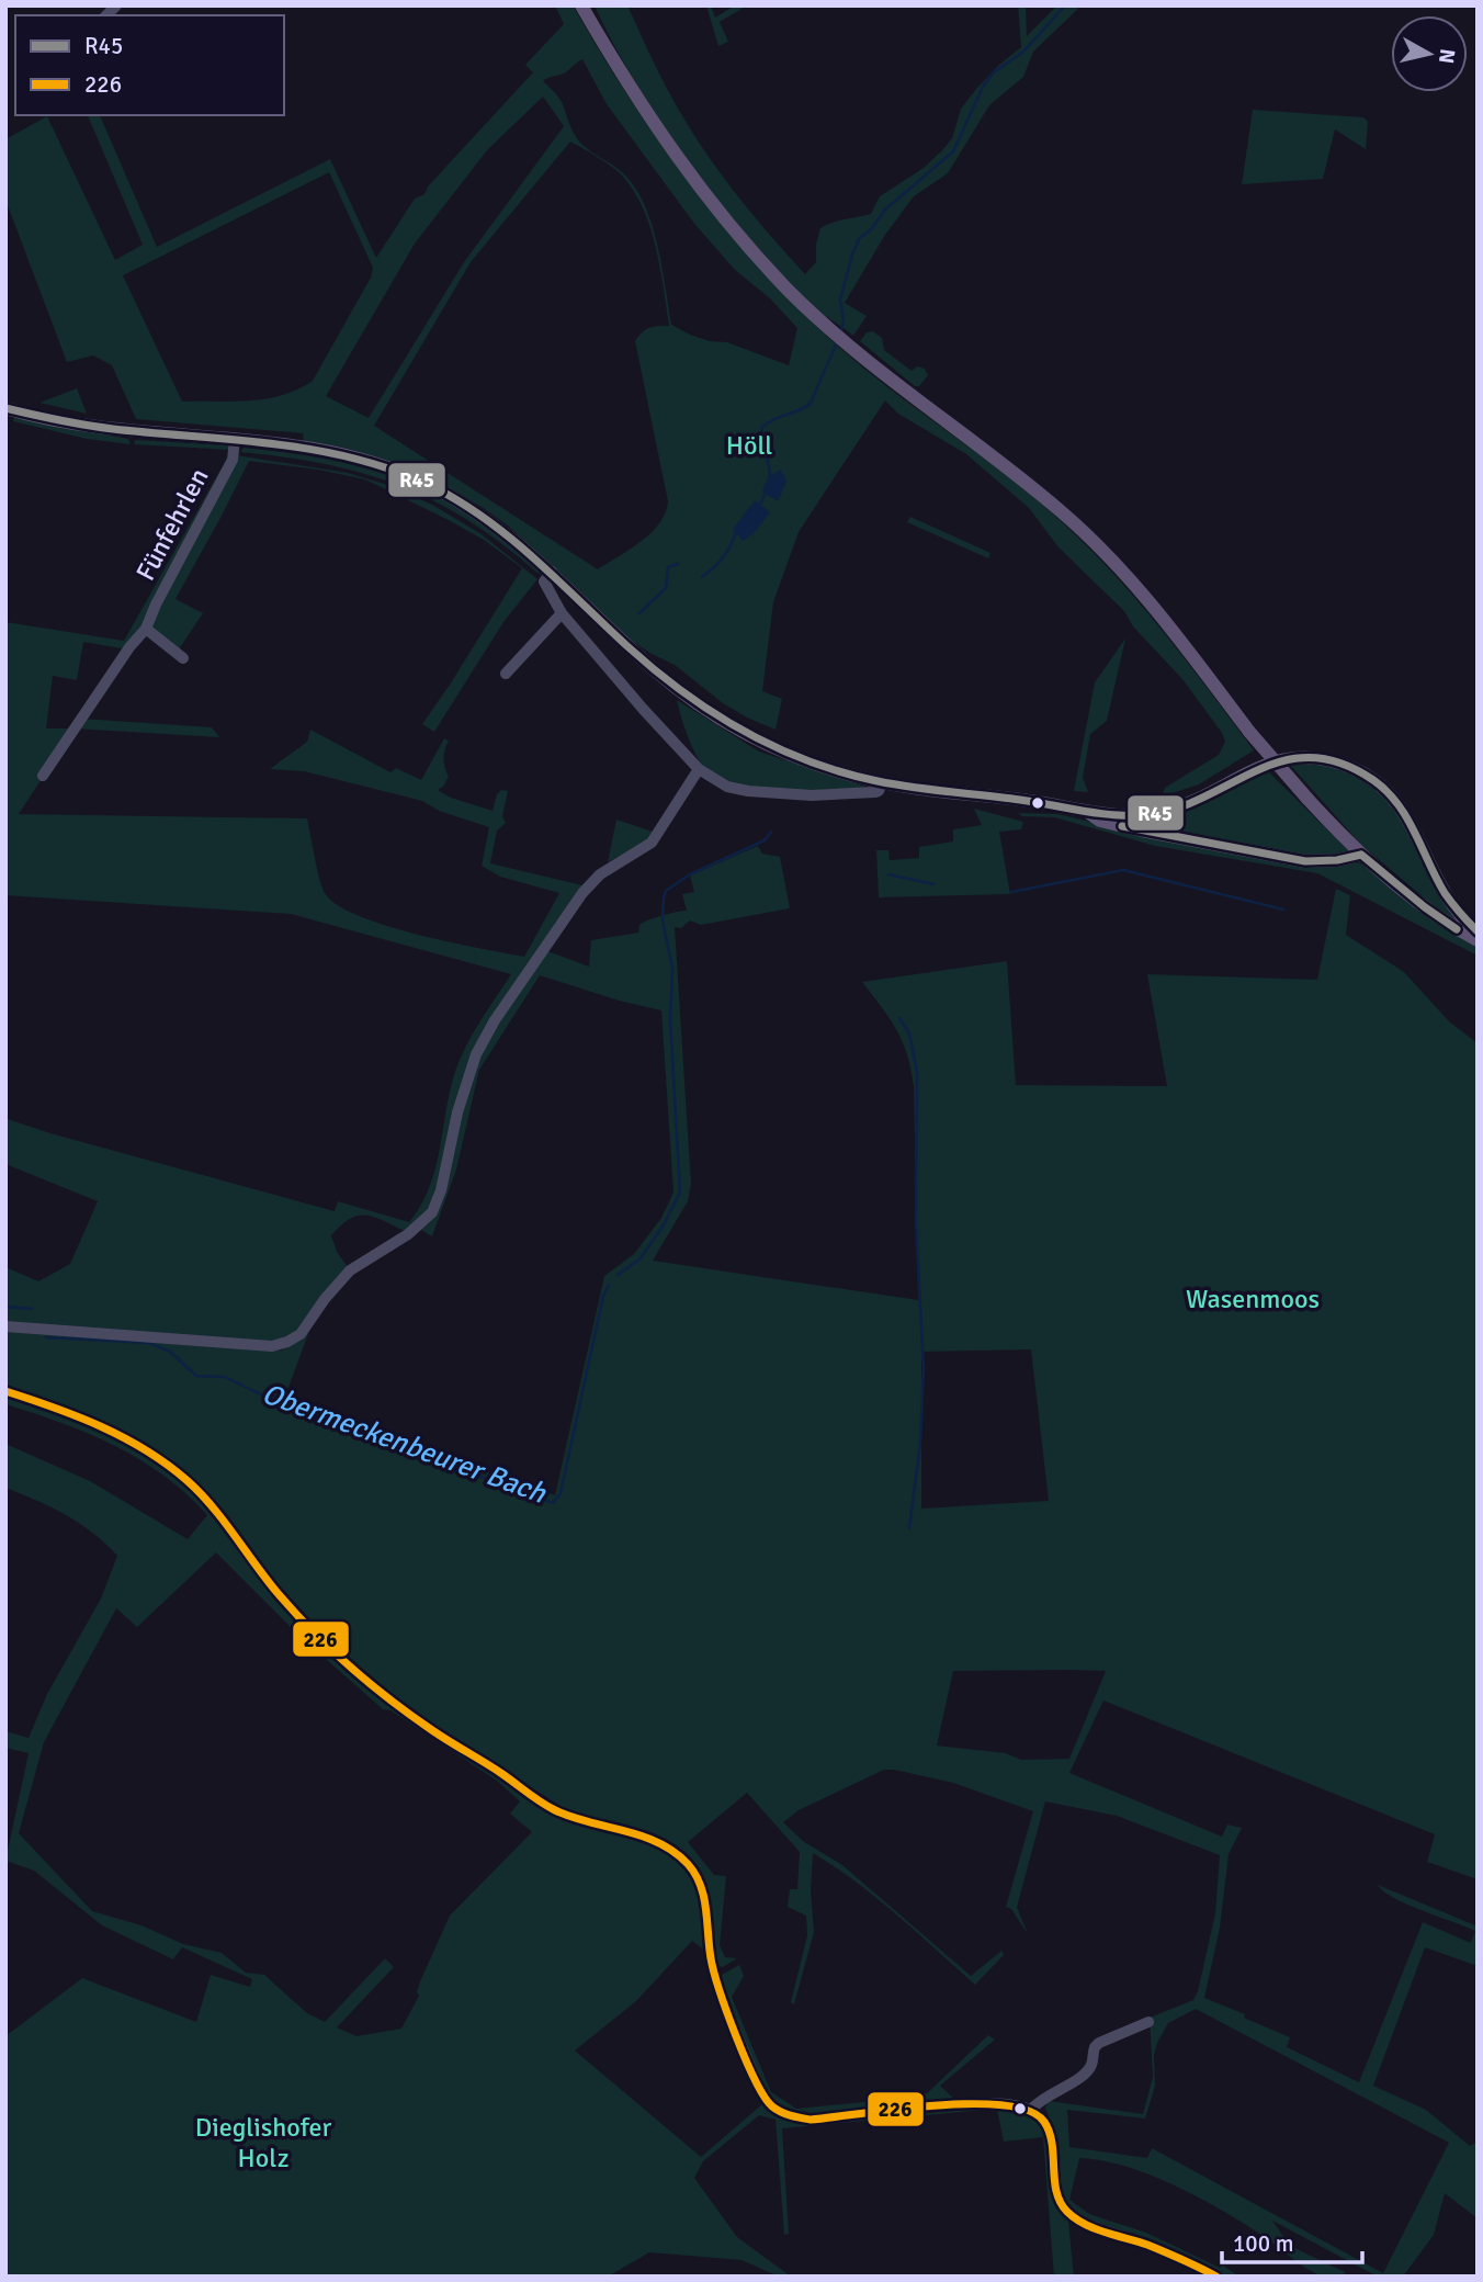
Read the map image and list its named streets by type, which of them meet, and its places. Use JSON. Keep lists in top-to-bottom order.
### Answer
{
  "streets": {
    "street": ["Fünfehrlen"]
  },
  "water": ["Obermeckenbeurer Bach"],
  "parks": ["Höll", "Wasenmoos", "Dieglishofer Holz"],
  "lines": ["transit line R45", "transit line 226"],
  "legend": ["R45", "226"],
  "scale_bar": "100 m",
  "north": "right"
}
